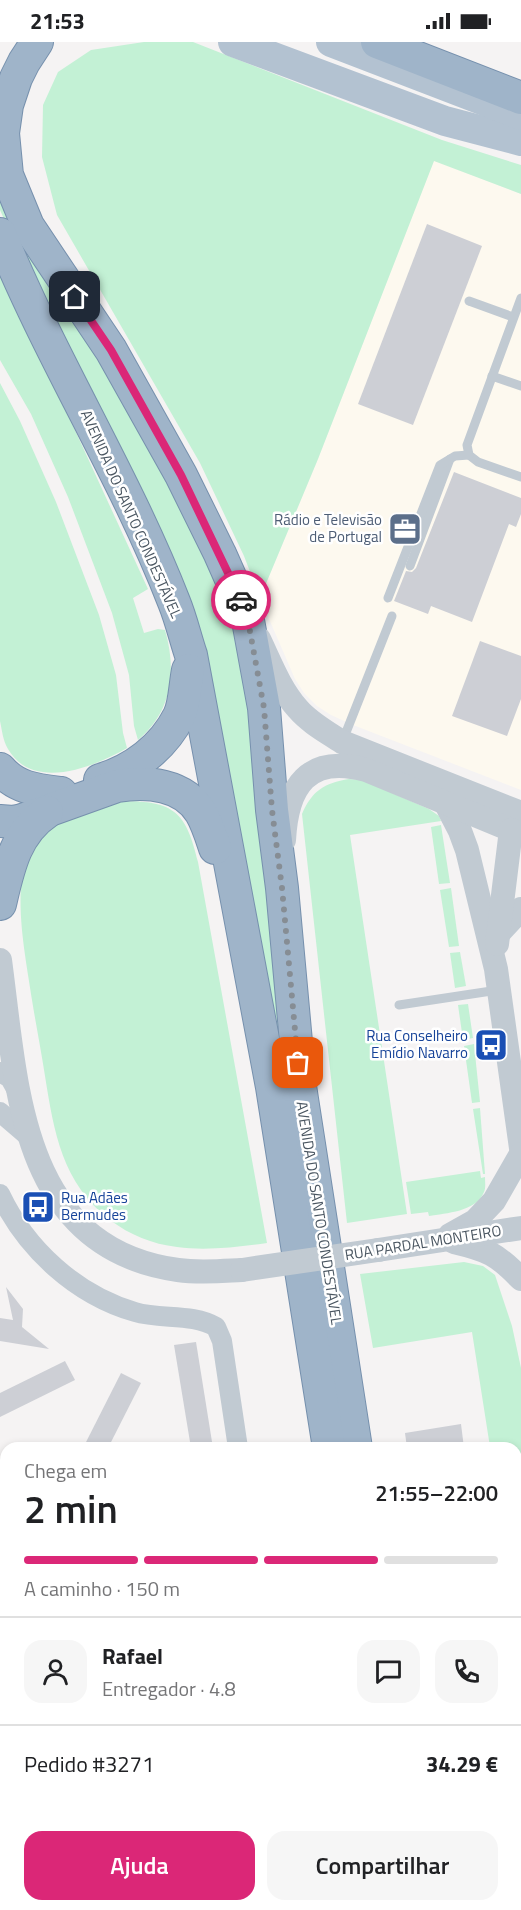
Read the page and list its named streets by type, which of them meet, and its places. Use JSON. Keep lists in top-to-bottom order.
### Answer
{
  "streets": {
    "highway": ["AVENIDA DO SANTO CONDESTÁVEL"],
    "street": ["RUA PARDAL MONTEIRO"]
  },
  "places": {
    "office": ["Rádio e Televisão de Portugal"],
    "bus stop": ["Rua Conselheiro Emídio Navarro", "Rua Adães Bermudes"]
  },
  "page": {
    "status": "21:53",
    "heading": ["2 min", "Chega em", "21:55–22:00"],
    "panel": [
      "Rafael",
      "Entregador · 4.8",
      "Pedido #3271",
      "34.29 €"
    ],
    "bar": "A caminho · 150 m",
    "buttons": ["Ajuda", "Compartilhar"]
  }
}
